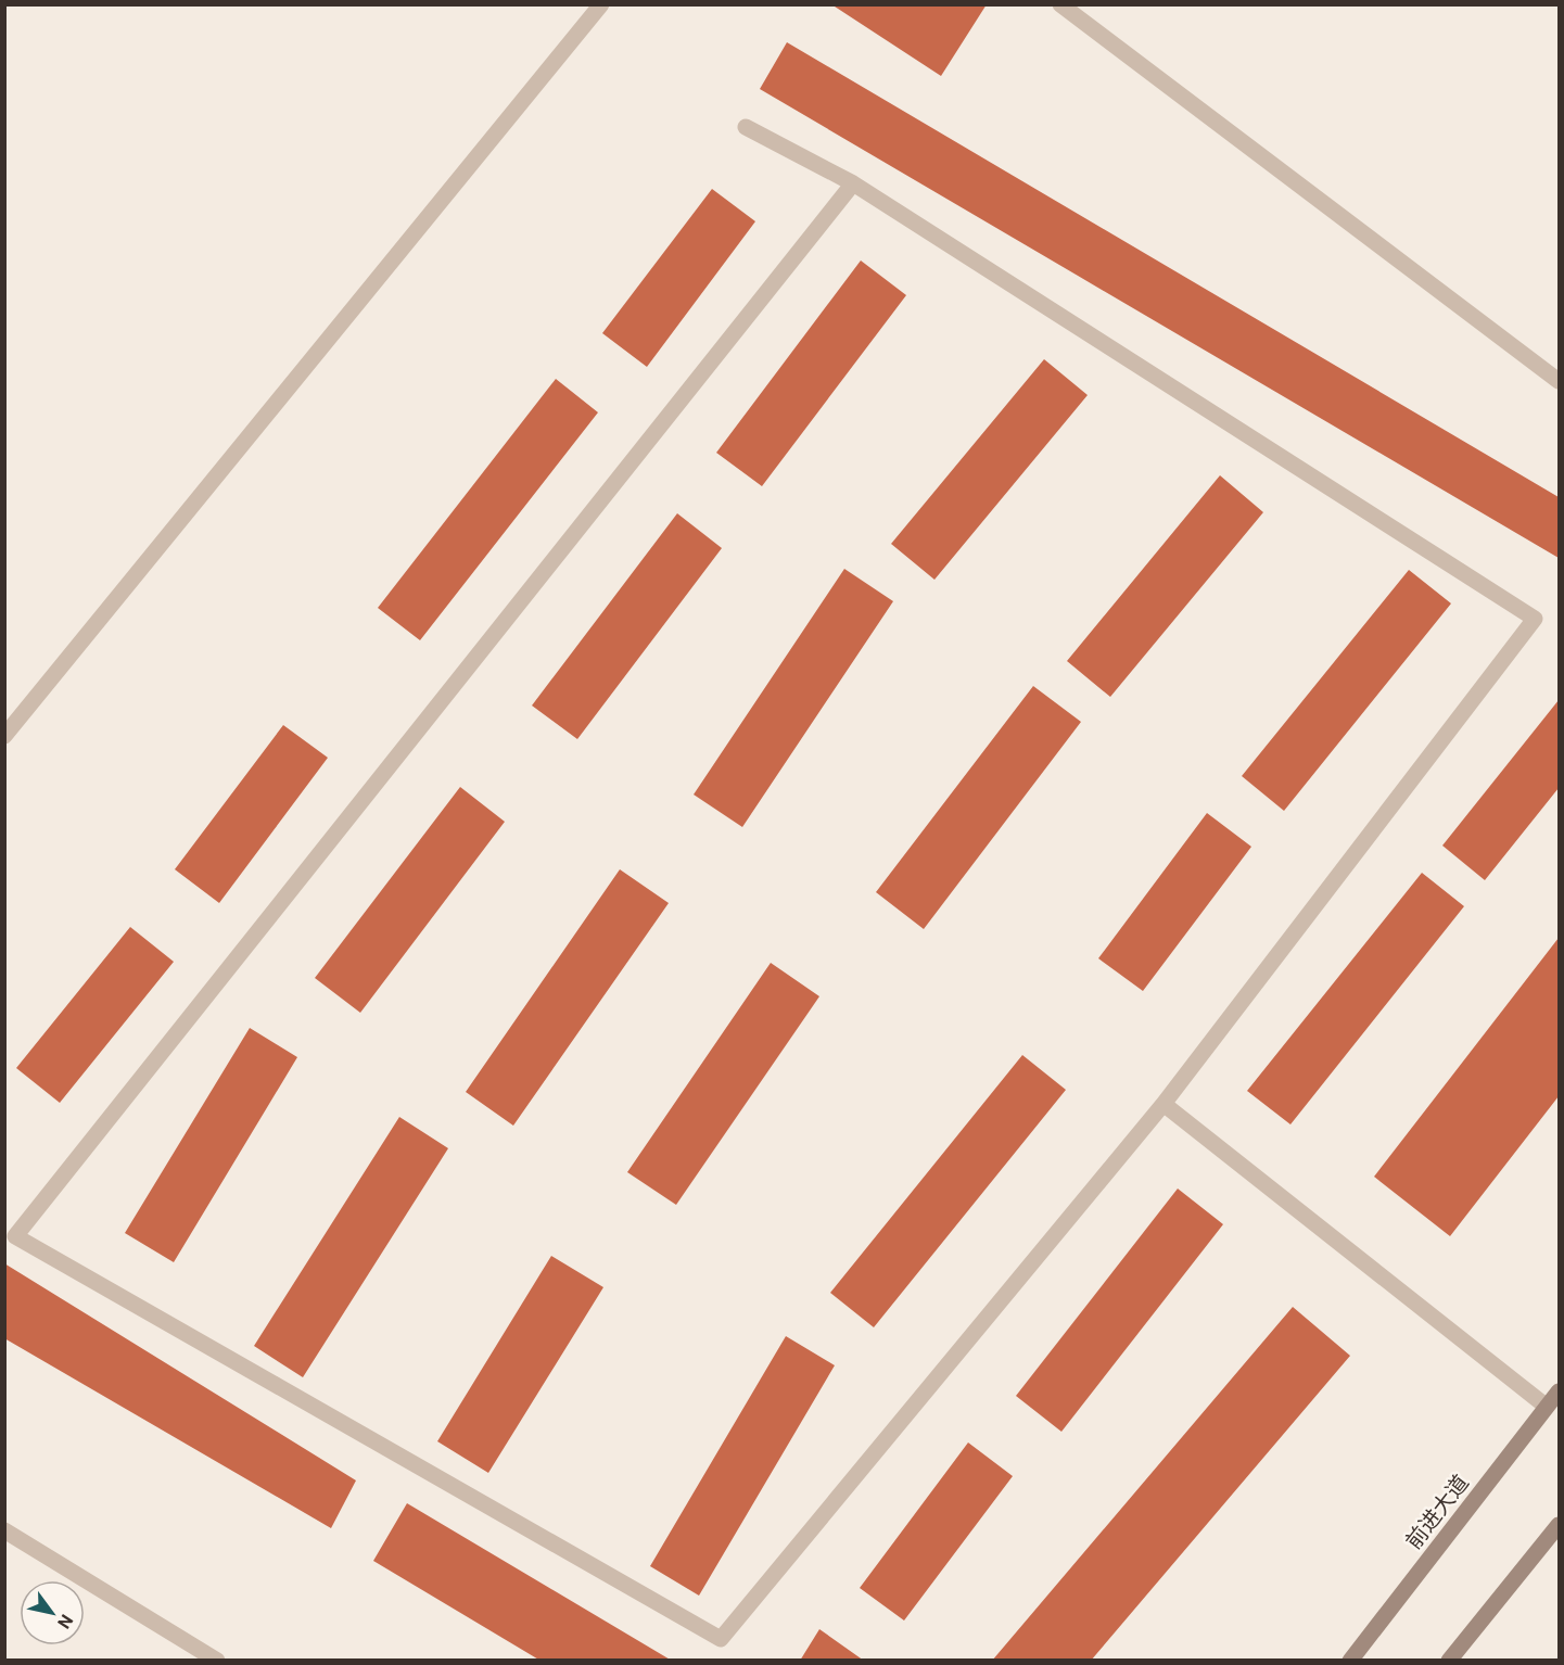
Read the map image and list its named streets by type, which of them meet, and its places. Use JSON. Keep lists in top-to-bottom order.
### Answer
{
  "streets": {
    "main road": ["前进大道"]
  },
  "north": "bottom right"
}
